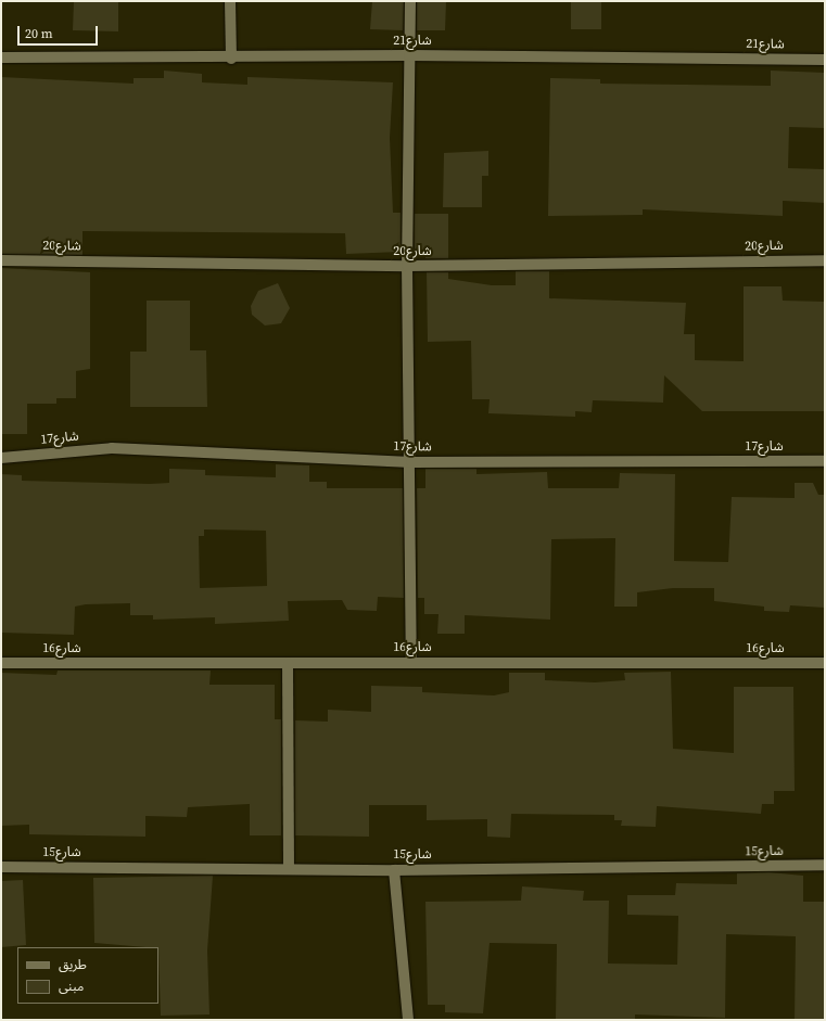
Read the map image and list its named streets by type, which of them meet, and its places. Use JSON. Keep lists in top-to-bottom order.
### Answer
{
  "streets": {
    "street": [
      "شارع21",
      "شارع20",
      "شارع17",
      "شارع16",
      "شارع15"
    ]
  },
  "legend": ["طريق", "مبنى"],
  "scale_bar": "20 m"
}
